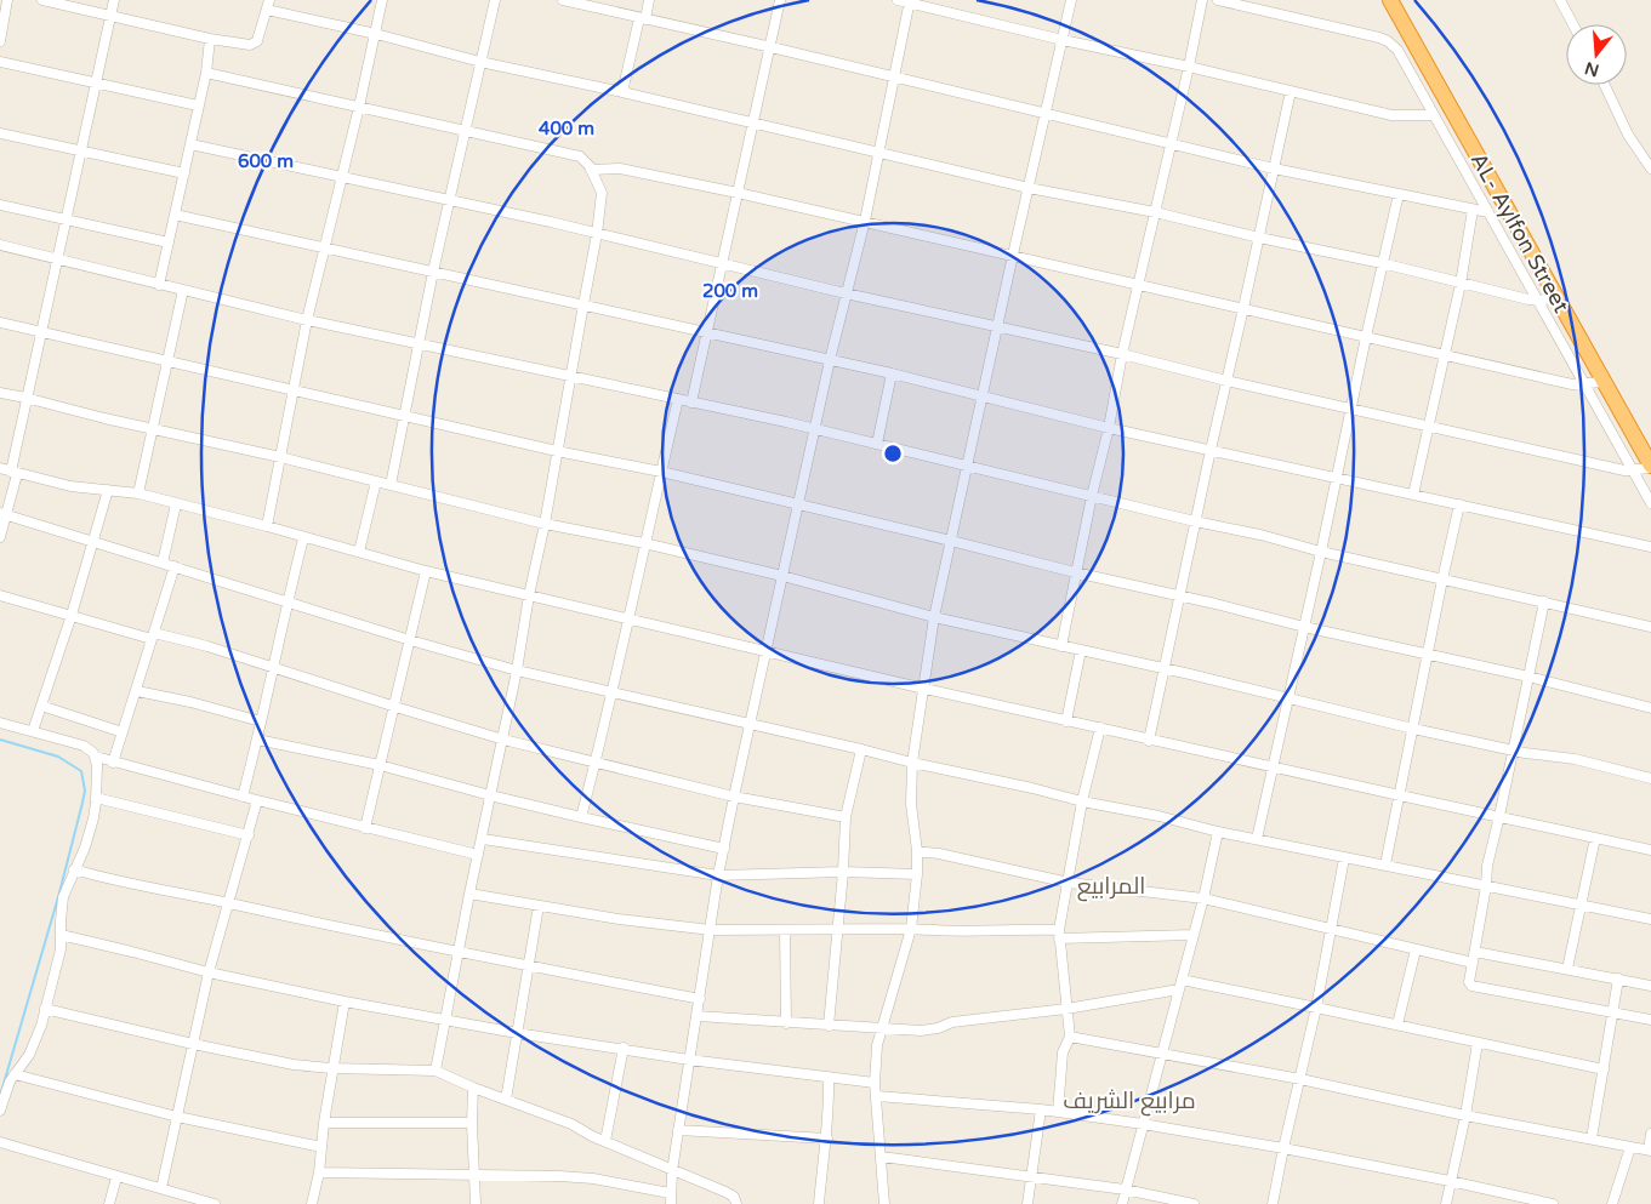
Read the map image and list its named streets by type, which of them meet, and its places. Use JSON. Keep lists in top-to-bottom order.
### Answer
{
  "streets": {
    "highway": ["AL- Aylfon Street"]
  },
  "districts": ["المرابيع", "مرابيع الشريف"],
  "north": "bottom",
  "rings": ["400 m", "600 m", "200 m"]
}
